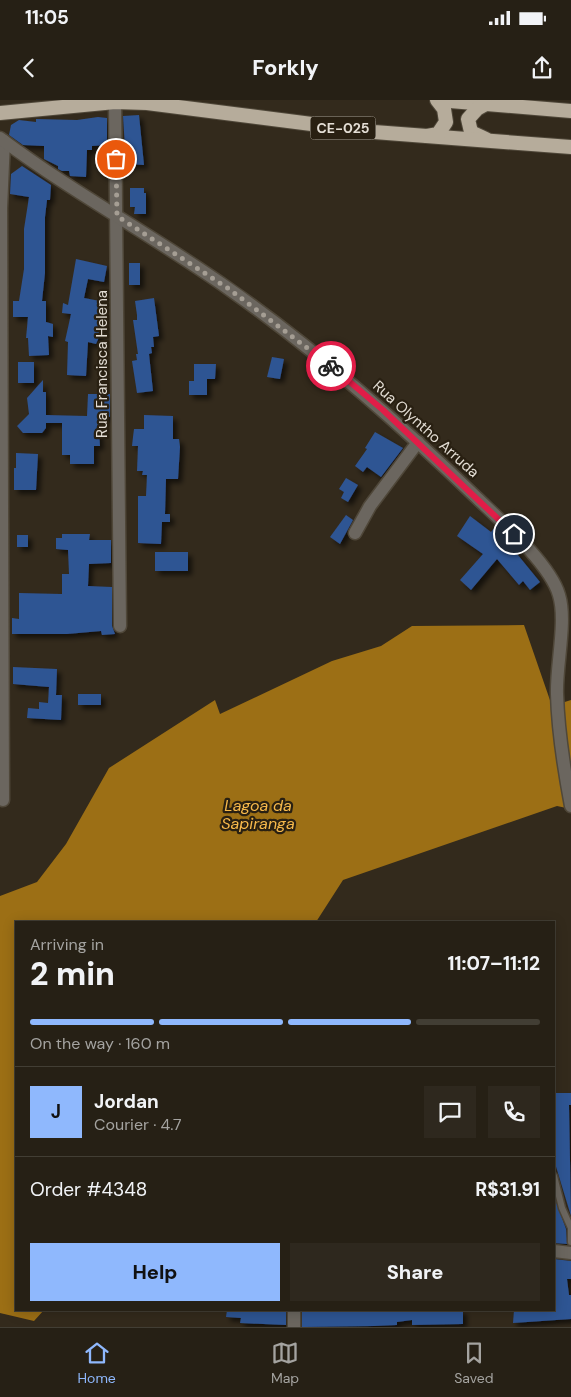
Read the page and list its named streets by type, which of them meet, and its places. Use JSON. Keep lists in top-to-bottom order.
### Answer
{
  "streets": {
    "highway": ["CE-025"],
    "street": ["Rua Francisca Helena", "Rua Olyntho Arruda"]
  },
  "crossings": [
    ["CE-025", "Rua Francisca Helena"],
    ["Rua Francisca Helena", "Rua Olyntho Arruda"]
  ],
  "water": ["Lagoa da Sapiranga"],
  "page": {
    "status": "11:05",
    "header": "Forkly",
    "heading": ["2 min", "Arriving in", "11:07–11:12"],
    "panel": [
      "Jordan",
      "Courier · 4.7",
      "Order #4348",
      "R$31.91"
    ],
    "bar": "On the way · 160 m",
    "round": "J",
    "buttons": ["Help", "Share"],
    "tabs": ["Home", "Map", "Saved"]
  }
}
